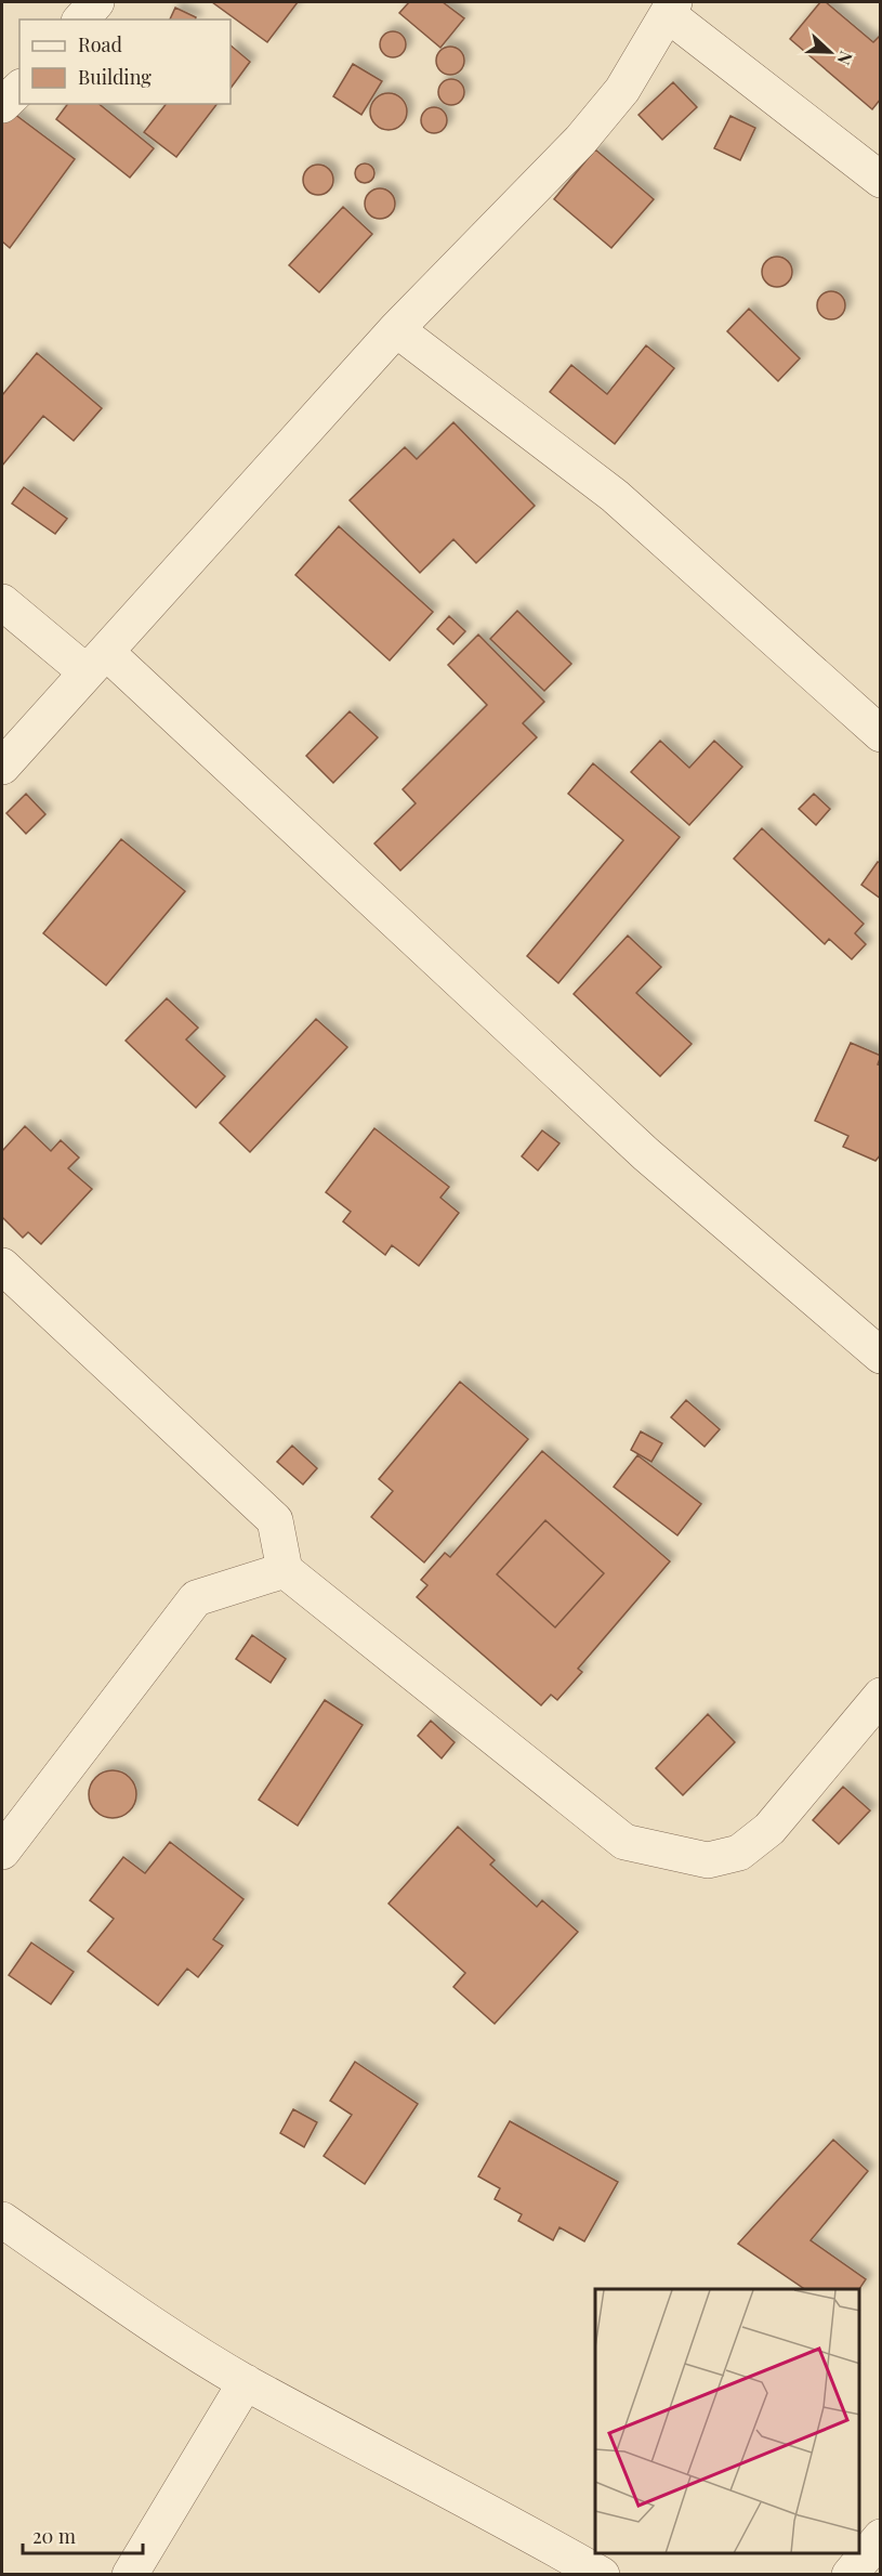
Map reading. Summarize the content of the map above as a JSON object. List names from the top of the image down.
{
  "legend": ["Road", "Building"],
  "scale_bar": "20 m",
  "north": "right"
}
